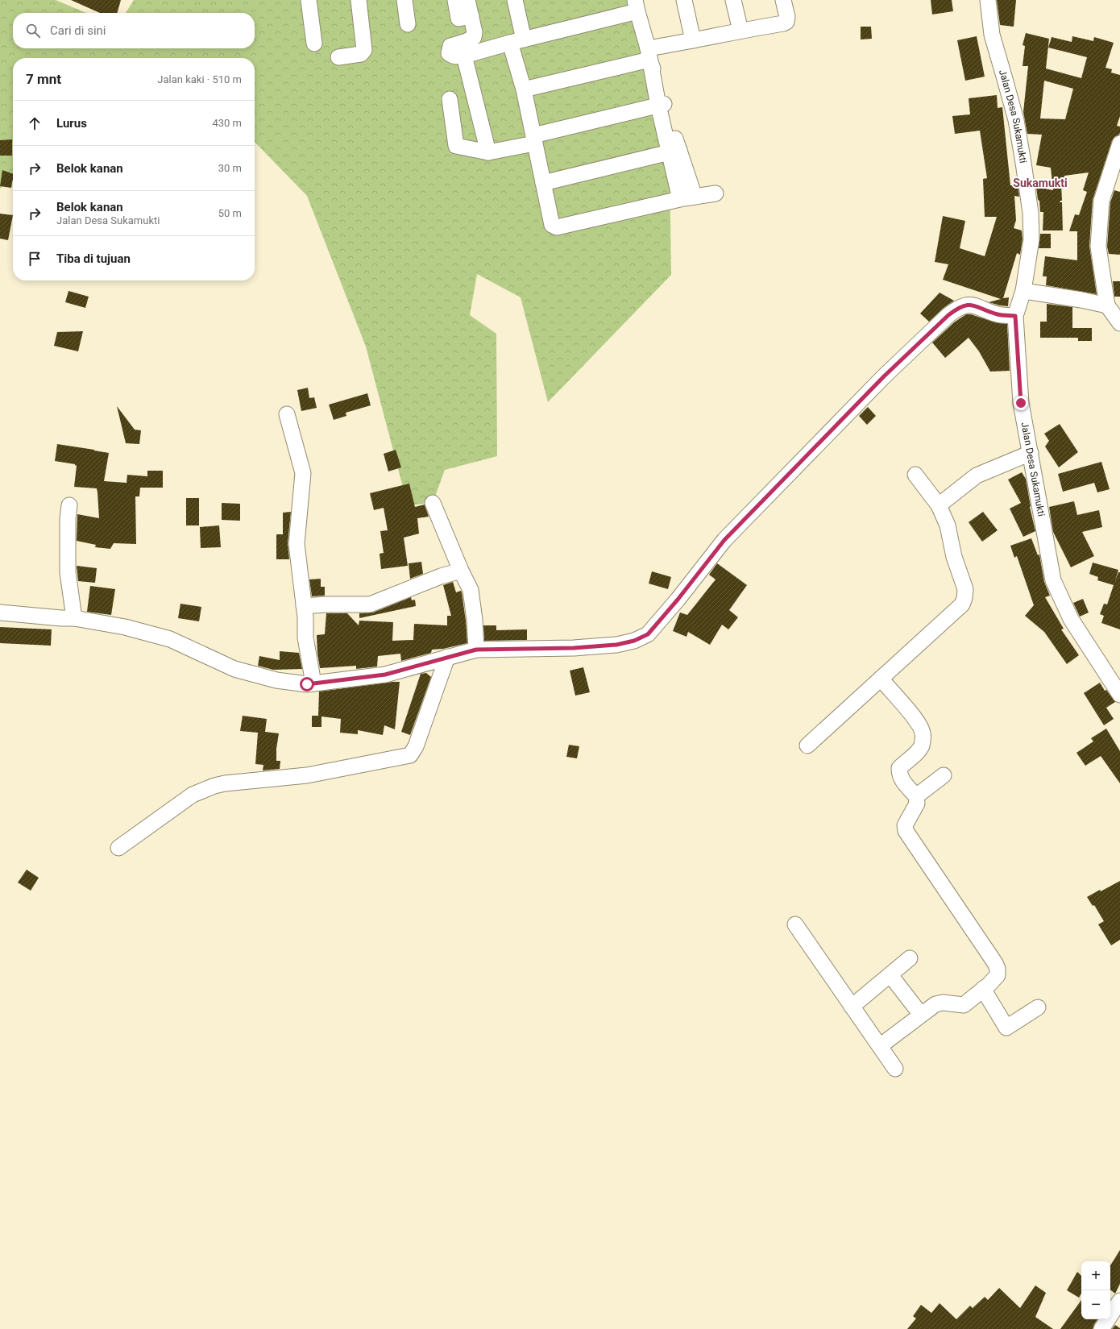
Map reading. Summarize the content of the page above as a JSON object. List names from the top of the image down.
{
  "streets": {
    "street": ["Jalan Desa Sukamukti"]
  },
  "districts": ["Sukamukti"],
  "page": {
    "search": "Cari di sini",
    "heading": ["7 mnt", "Jalan kaki · 510 m"],
    "list": [
      ["Lurus", "430 m"],
      ["Belok kanan", "30 m"],
      ["Belok kanan", "Jalan Desa Sukamukti", "50 m"],
      "Tiba di tujuan"
    ],
    "map_buttons": ["+", "−"]
  }
}
